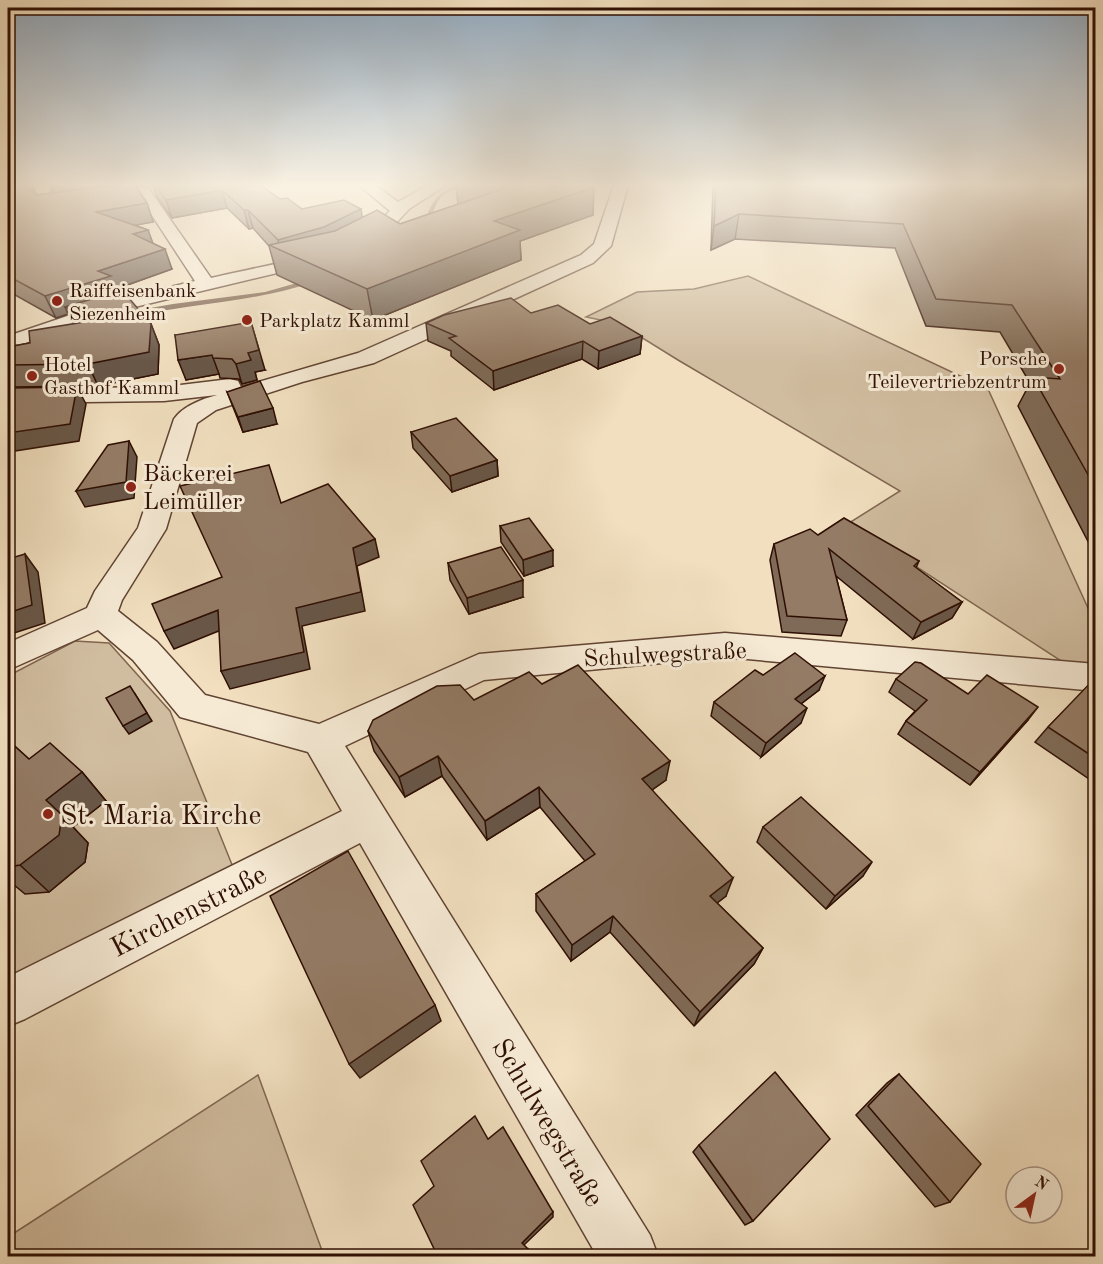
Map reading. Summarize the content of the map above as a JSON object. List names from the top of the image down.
{
  "streets": {
    "street": ["Schulwegstraße", "Kirchenstraße"]
  },
  "crossings": [
    ["Schulwegstraße", "Kirchenstraße"]
  ],
  "places": [
    "Raiffeisenbank Siezenheim",
    "Parkplatz Kamml",
    "Porsche Teilevertriebzentrum",
    "Hotel Gasthof Kamml",
    "Bäckerei Leimüller",
    "St. Maria Kirche"
  ],
  "north": "top right"
}
